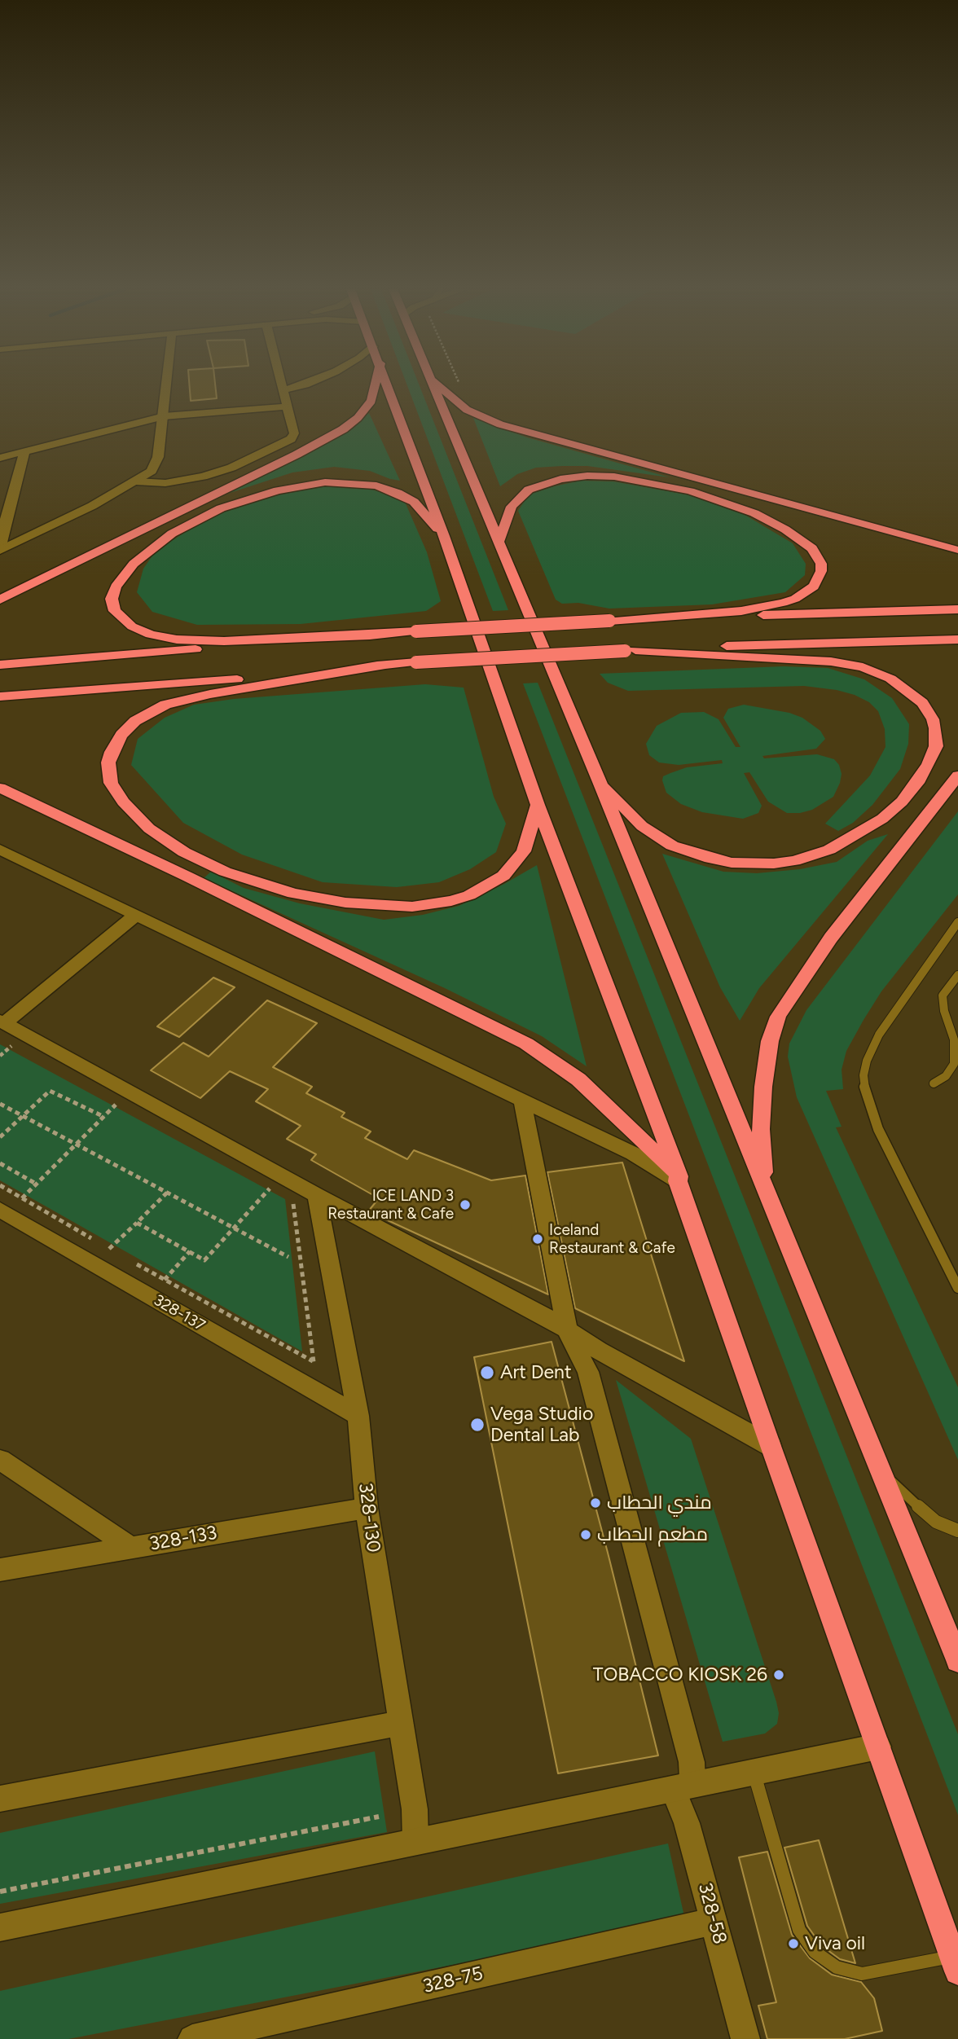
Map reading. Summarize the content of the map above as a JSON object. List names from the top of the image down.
{
  "streets": {
    "street": [
      "328-137",
      "328-130",
      "328-133",
      "328-58",
      "328-75"
    ]
  },
  "crossings": [
    ["328-137", "328-130"],
    ["328-130", "328-133"],
    ["328-58", "328-75"]
  ],
  "places": [
    "ICE LAND 3 Restaurant & Cafe",
    "Iceland Restaurant & Cafe",
    "Art Dent",
    "Vega Studio Dental Lab",
    "مندي الحطاب",
    "مطعم الحطاب",
    "TOBACCO KIOSK 26",
    "Viva oil"
  ]
}
